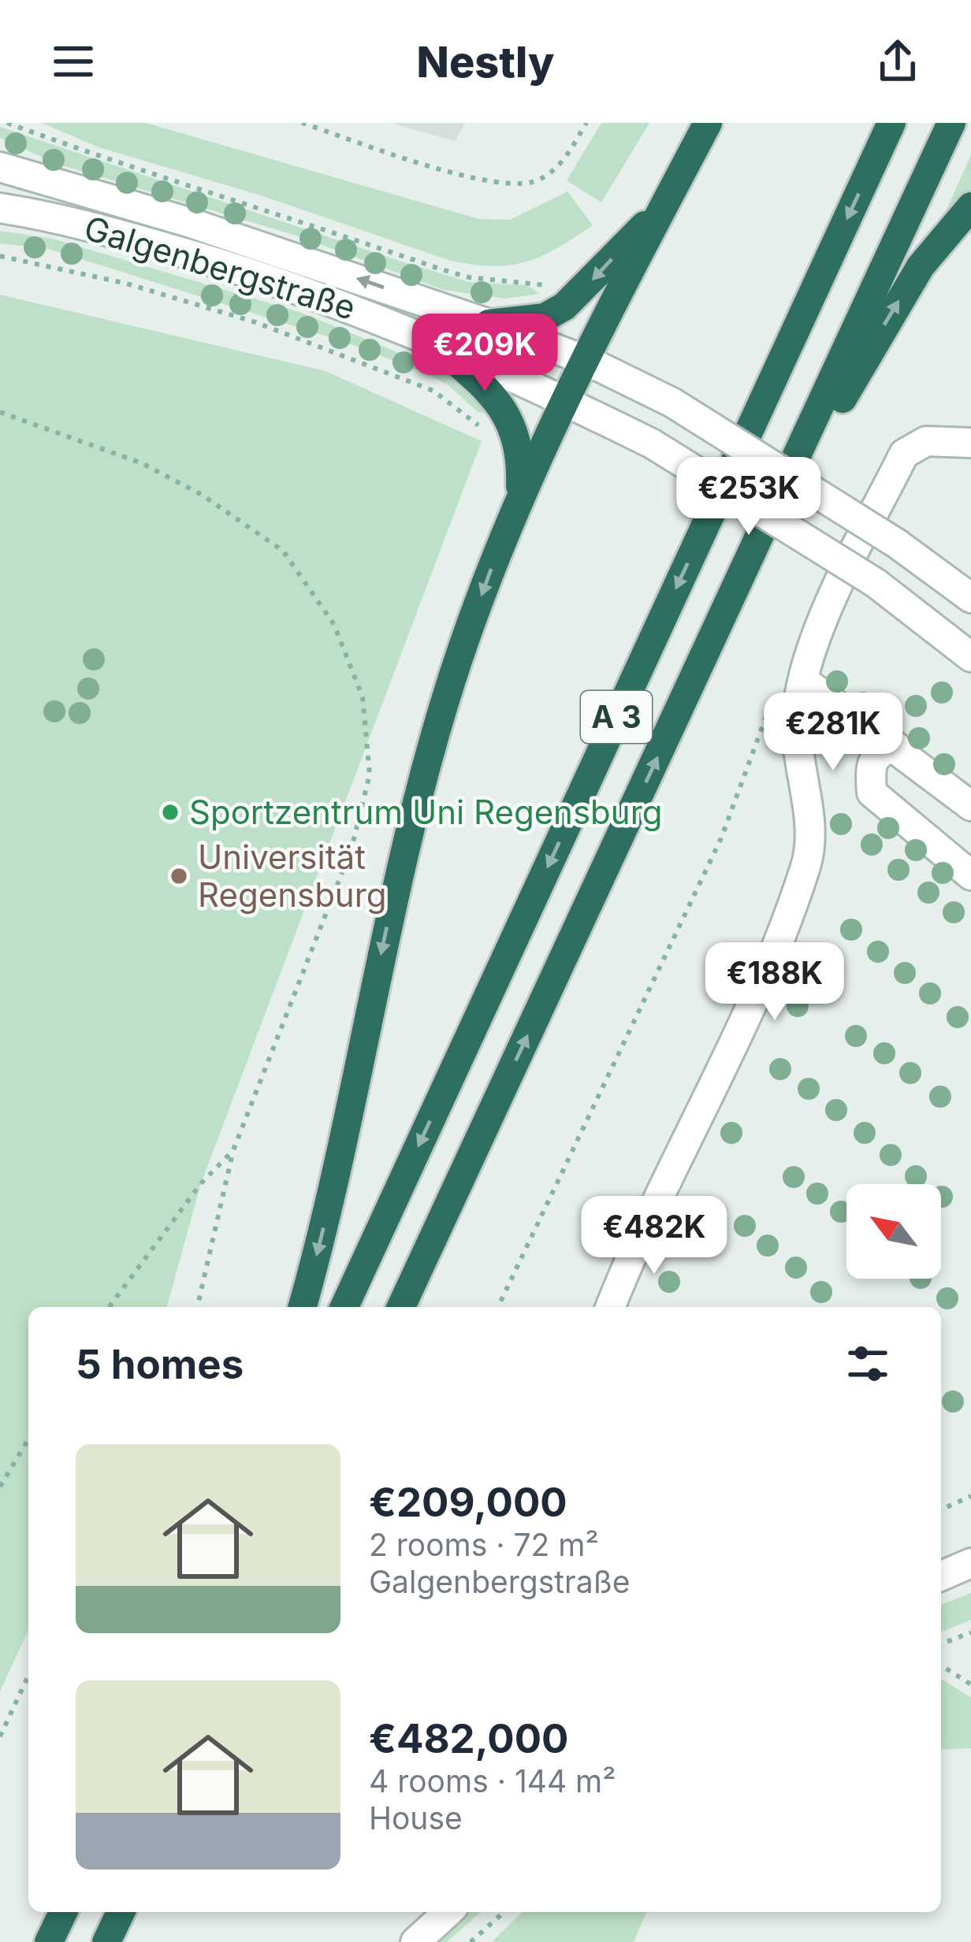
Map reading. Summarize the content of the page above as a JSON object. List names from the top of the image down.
{
  "streets": {
    "highway": ["A 3"],
    "street": ["Galgenbergstraße"]
  },
  "places": ["Sportzentrum Uni Regensburg", "Universität Regensburg"],
  "north": "top left",
  "page": {
    "header": "Nestly",
    "price": [
      "€209K",
      "€253K",
      "€281K",
      "€188K",
      "€482K"
    ],
    "heading": "5 homes",
    "list": [
      {
        "name": "€209,000",
        "note": "2 rooms · 72 m² · Galgenbergstraße"
      },
      {
        "name": "€482,000",
        "note": "4 rooms · 144 m² · House"
      }
    ]
  }
}
